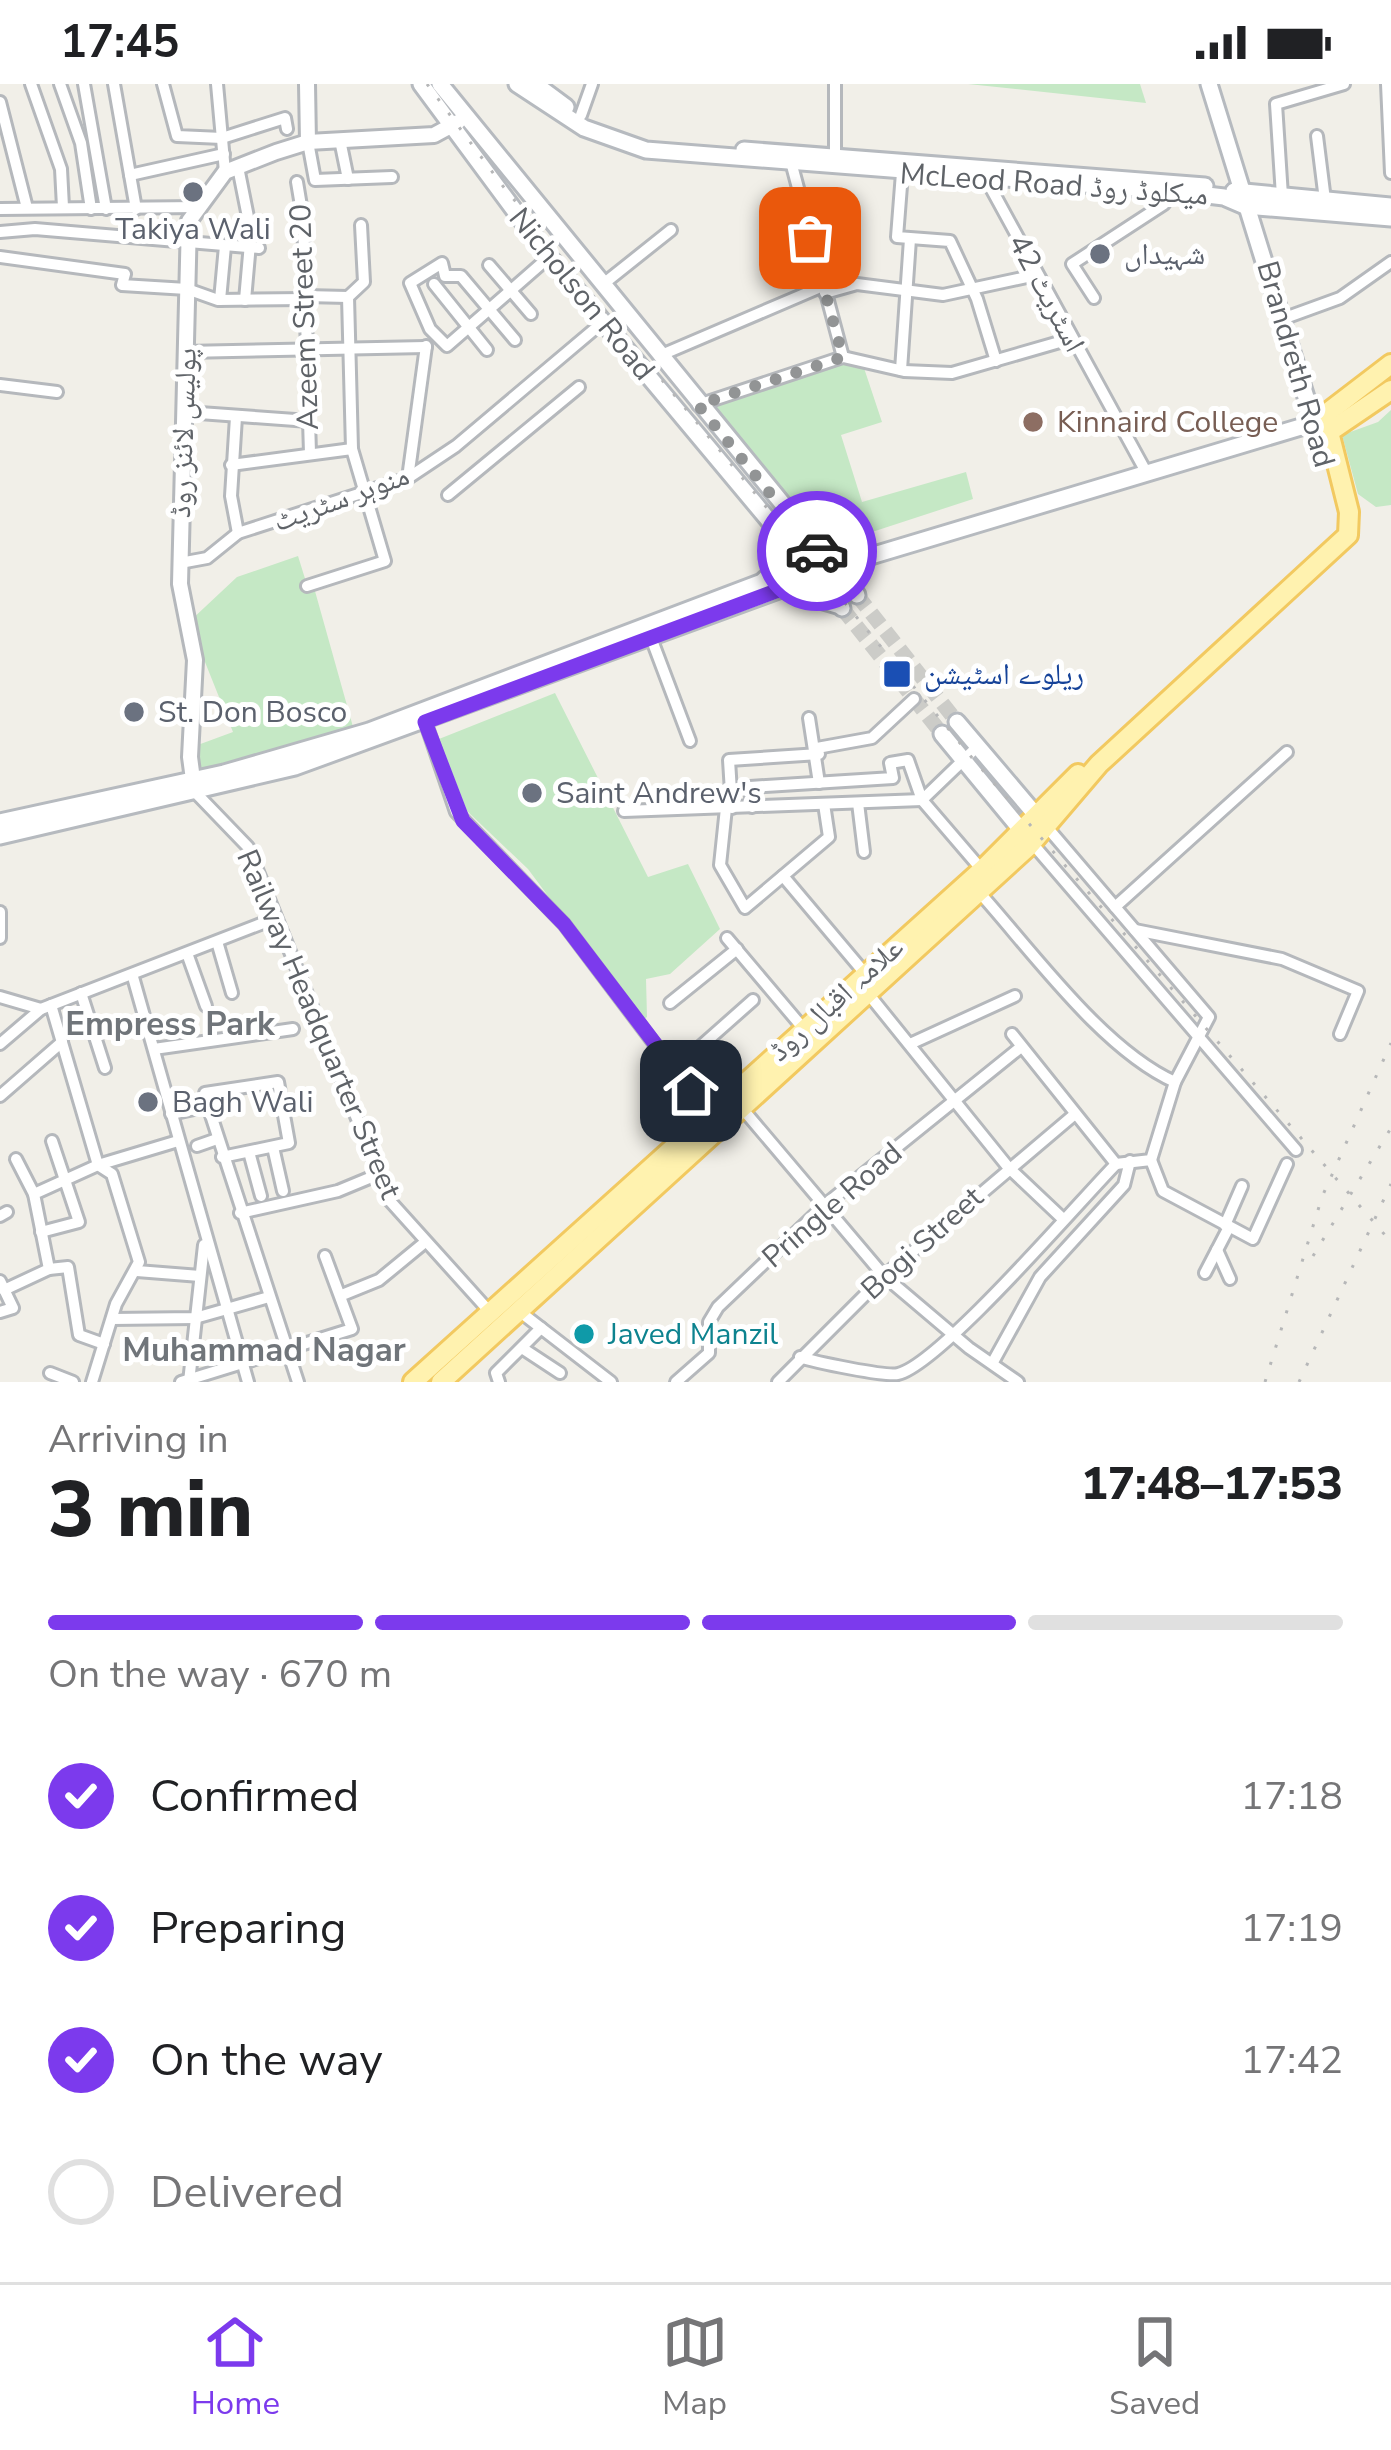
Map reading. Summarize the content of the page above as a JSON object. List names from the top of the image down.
{
  "streets": {
    "main road": [
      "McLeod Road میکلوڈ روڈ",
      "Nicholson Road",
      "Brandreth Road",
      "علامہ اقبال روڈ"
    ],
    "street": [
      "اسٹریٹ 42",
      "Azeem Street 20",
      "پولیس لائنز روڈ",
      "منوہر سٹریٹ",
      "Railway Headquarter Street",
      "Pringle Road",
      "Bogi Street"
    ]
  },
  "crossings": [
    ["McLeod Road میکلوڈ روڈ", "اسٹریٹ 42"],
    ["McLeod Road میکلوڈ روڈ", "Brandreth Road"],
    ["Nicholson Road", "منوہر سٹریٹ"],
    ["Brandreth Road", "علامہ اقبال روڈ"],
    ["پولیس لائنز روڈ", "منوہر سٹریٹ"],
    ["پولیس لائنز روڈ", "Railway Headquarter Street"],
    ["علامہ اقبال روڈ", "Railway Headquarter Street"]
  ],
  "districts": ["Empress Park", "Muhammad Nagar"],
  "places": {
    "other": [
      "Takiya Wali",
      "شہیداں",
      "Kinnaird College",
      "St. Don Bosco",
      "Saint Andrew's",
      "Bagh Wali",
      "Javed Manzil"
    ],
    "transit": ["ریلوے اسٹیشن"]
  },
  "page": {
    "status": "17:45",
    "heading": ["3 min", "Arriving in", "17:48–17:53"],
    "bar": "On the way · 670 m",
    "list": [
      ["Confirmed", "17:18"],
      ["Preparing", "17:19"],
      ["On the way", "17:42"],
      "Delivered"
    ],
    "tabs": ["Home", "Map", "Saved"]
  }
}
